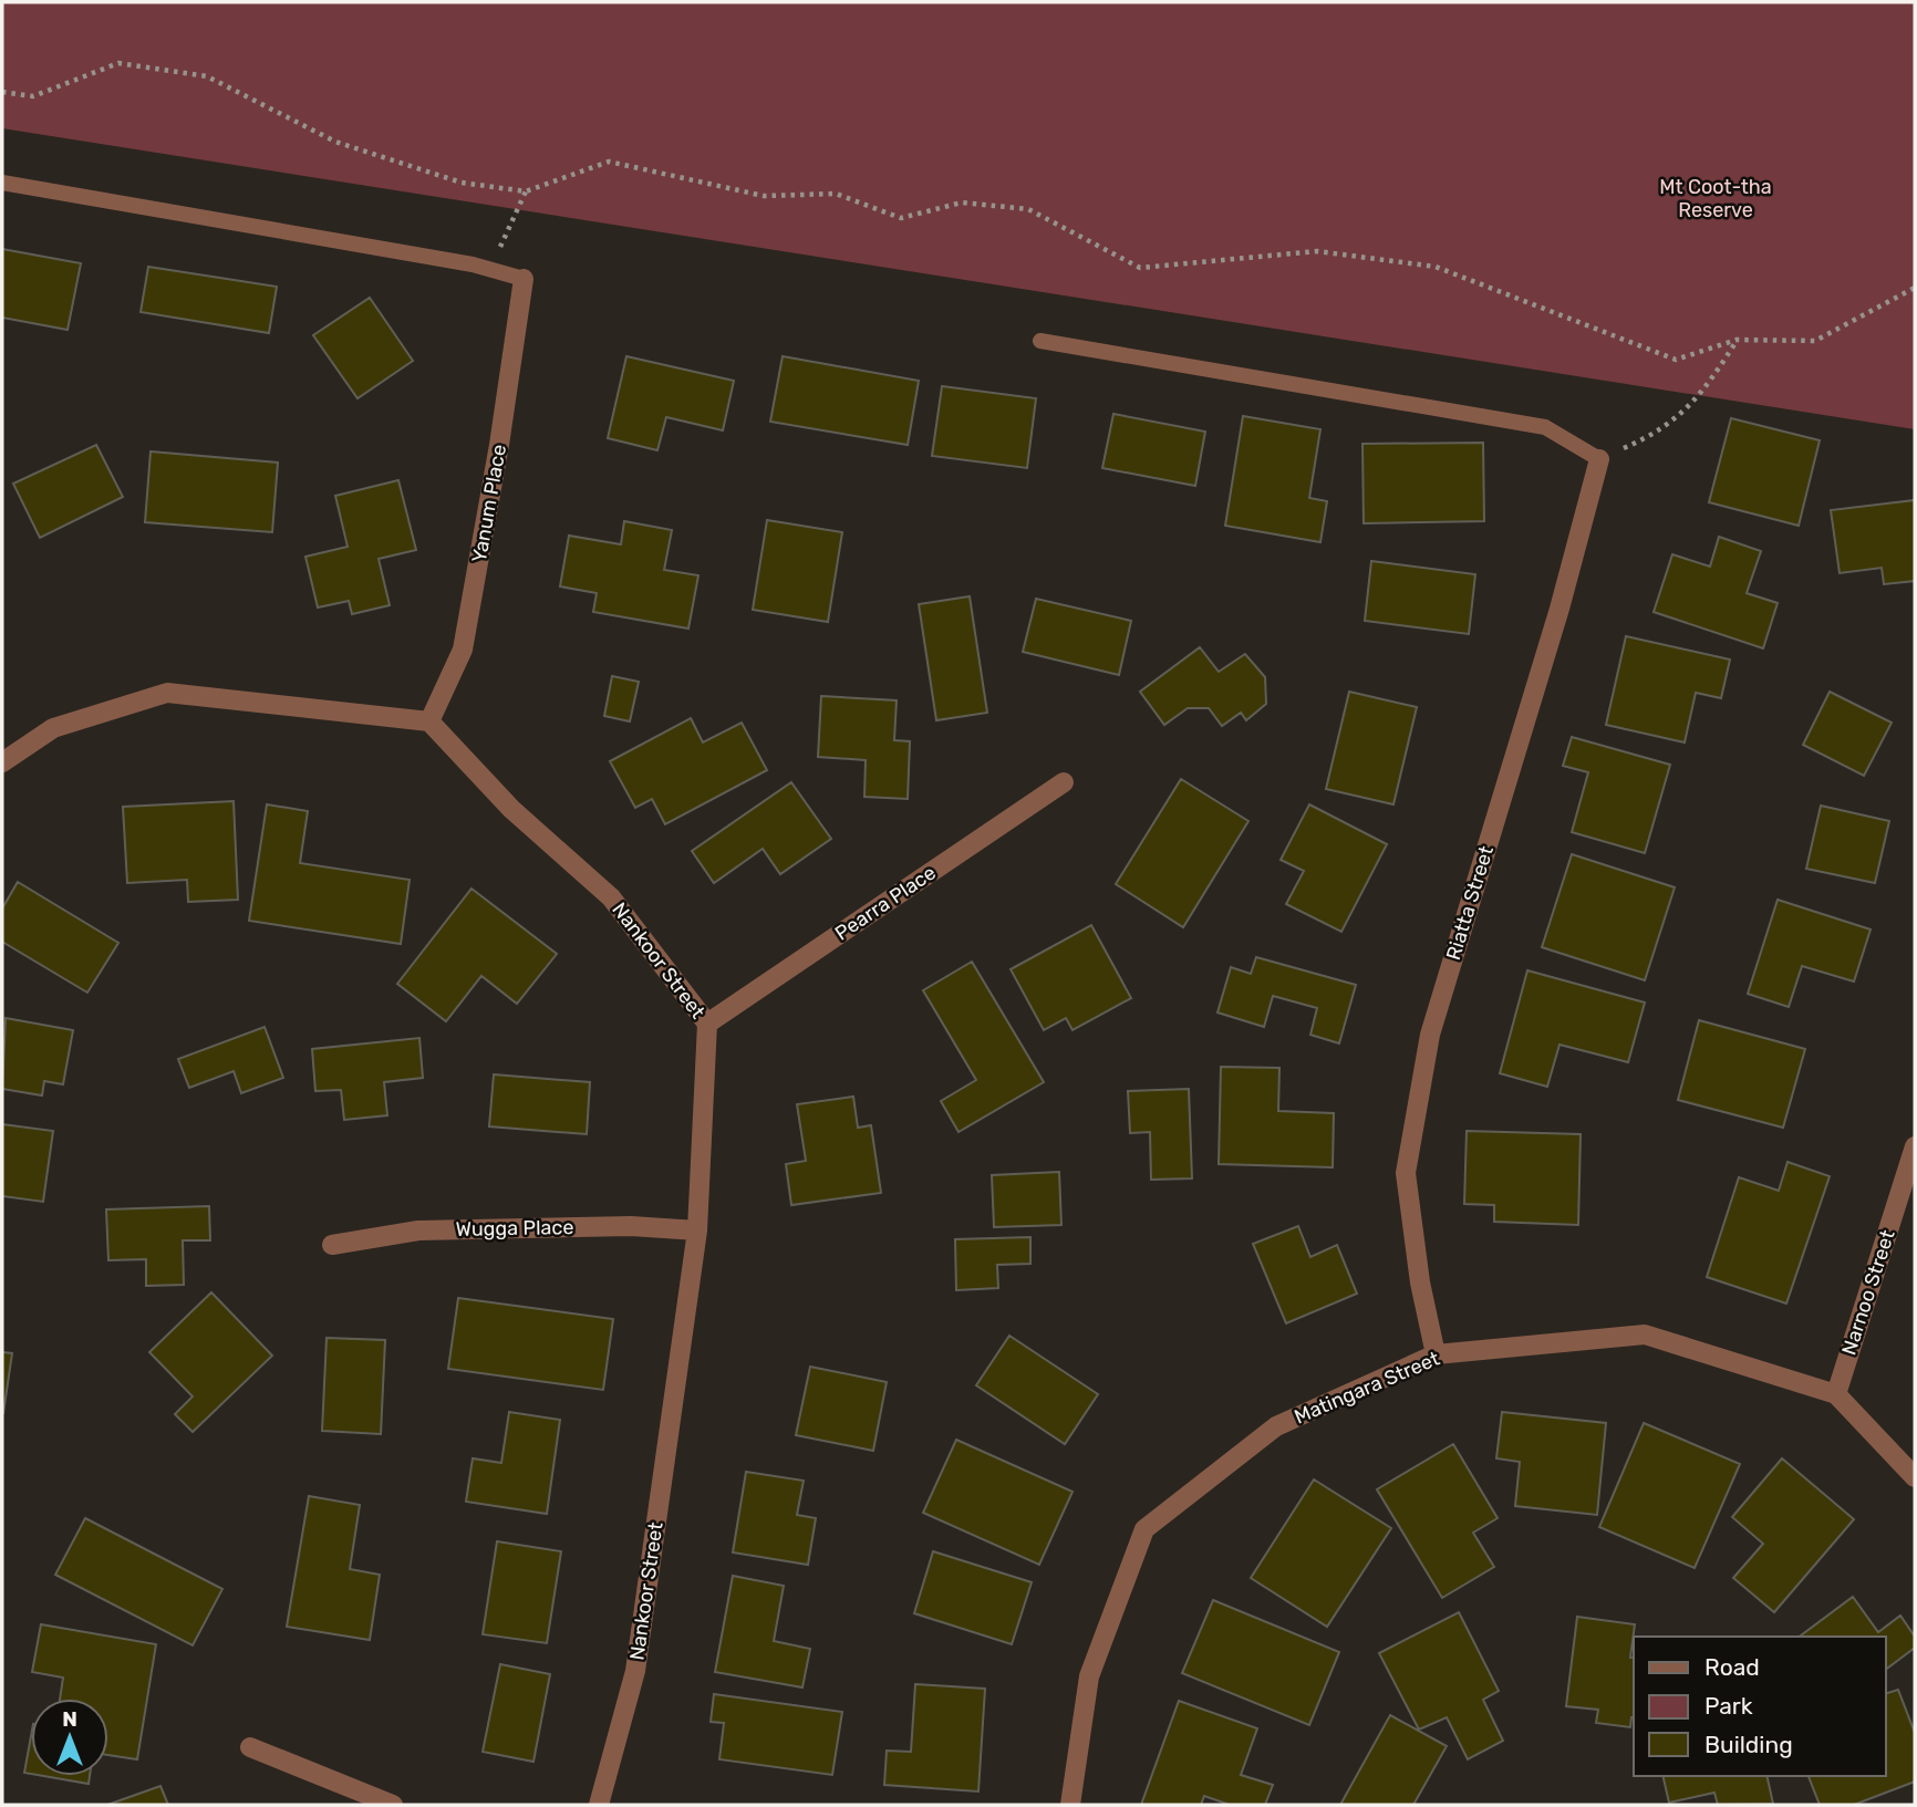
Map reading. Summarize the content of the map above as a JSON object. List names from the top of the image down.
{
  "streets": {
    "street": [
      "Yanum Place",
      "Pearra Place",
      "Riatta Street",
      "Nankoor Street",
      "Wugga Place",
      "Narnoo Street",
      "Matingara Street"
    ]
  },
  "crossings": [
    ["Yanum Place", "Nankoor Street"],
    ["Pearra Place", "Nankoor Street"],
    ["Riatta Street", "Matingara Street"],
    ["Nankoor Street", "Wugga Place"],
    ["Narnoo Street", "Matingara Street"]
  ],
  "parks": ["Mt Coot-tha Reserve"],
  "legend": ["Road", "Park", "Building"],
  "north": "top"
}
